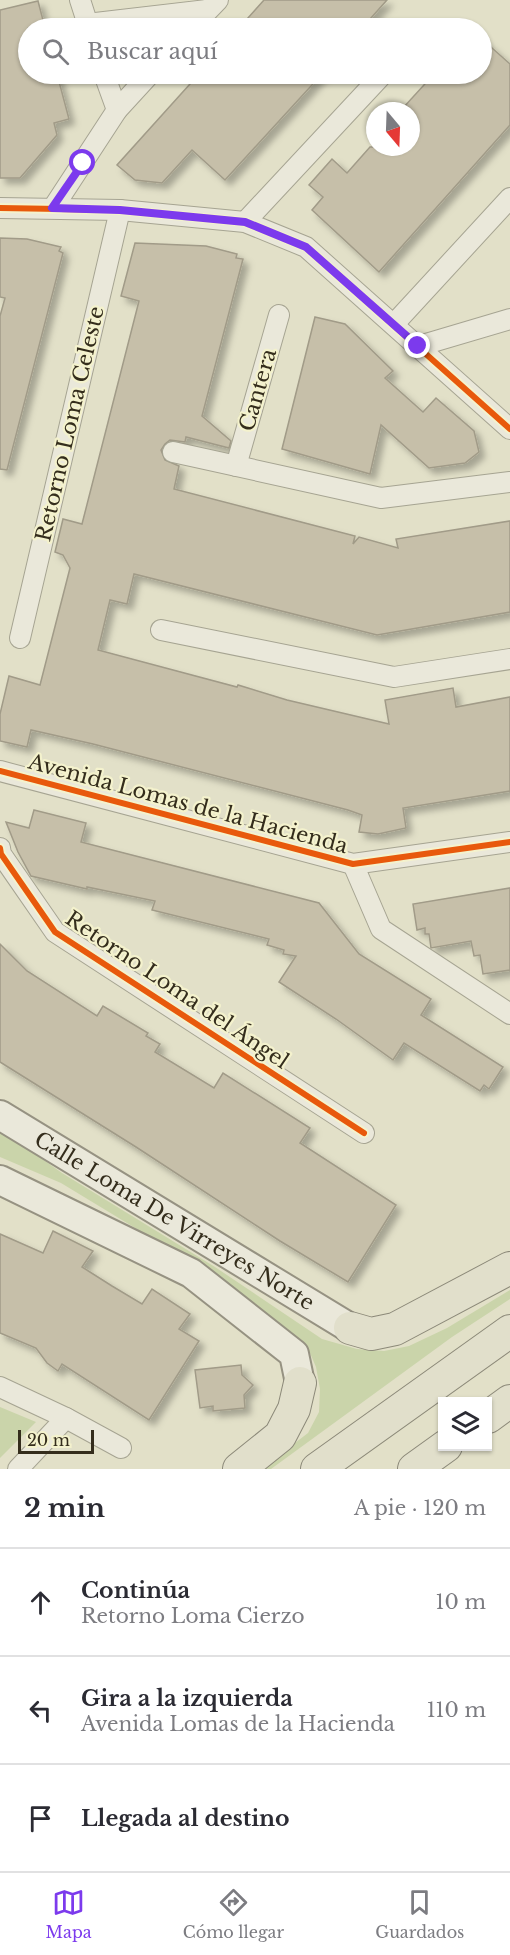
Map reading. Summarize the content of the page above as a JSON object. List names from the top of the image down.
{
  "streets": {
    "street": [
      "Cantera",
      "Retorno Loma Celeste",
      "Avenida Lomas de la Hacienda",
      "Retorno Loma del Ángel",
      "Calle Loma De Virreyes Norte"
    ]
  },
  "scale_bar": "20 m",
  "north": "bottom",
  "page": {
    "search": "Buscar aquí",
    "scale": "20 m",
    "heading": ["2 min", "A pie · 120 m"],
    "list": [
      ["Continúa", "Retorno Loma Cierzo", "10 m"],
      ["Gira a la izquierda", "Avenida Lomas de la Hacienda", "110 m"],
      "Llegada al destino"
    ],
    "nav": ["Mapa", "Cómo llegar", "Guardados"]
  }
}
